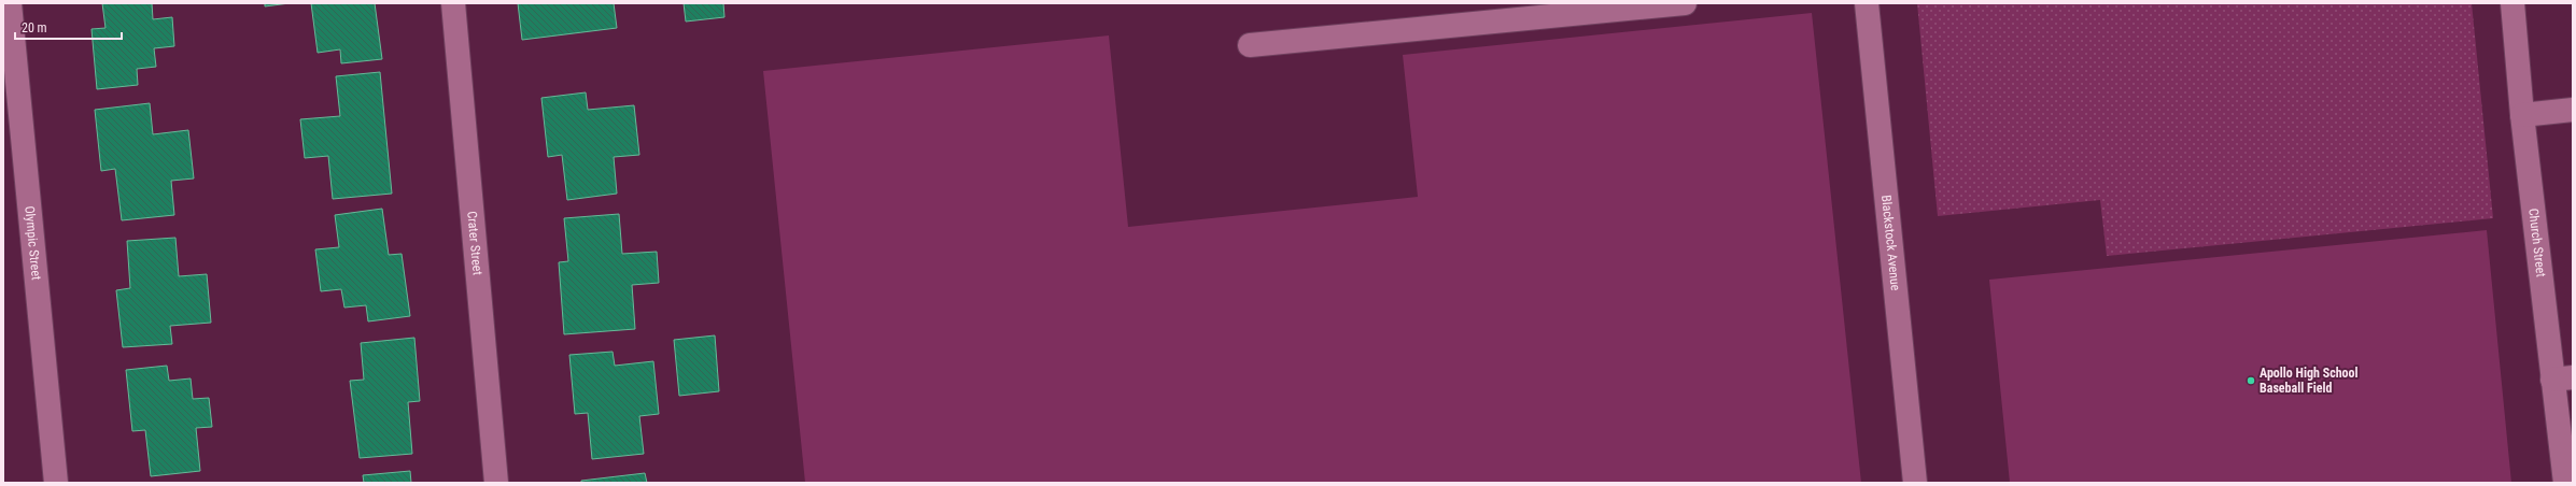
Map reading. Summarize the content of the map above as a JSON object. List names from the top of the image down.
{
  "streets": {
    "street": [
      "Olympic Street",
      "Crater Street",
      "Blackstock Avenue",
      "Church Street"
    ]
  },
  "places": ["Apollo High School Baseball Field"],
  "scale_bar": "20 m"
}
